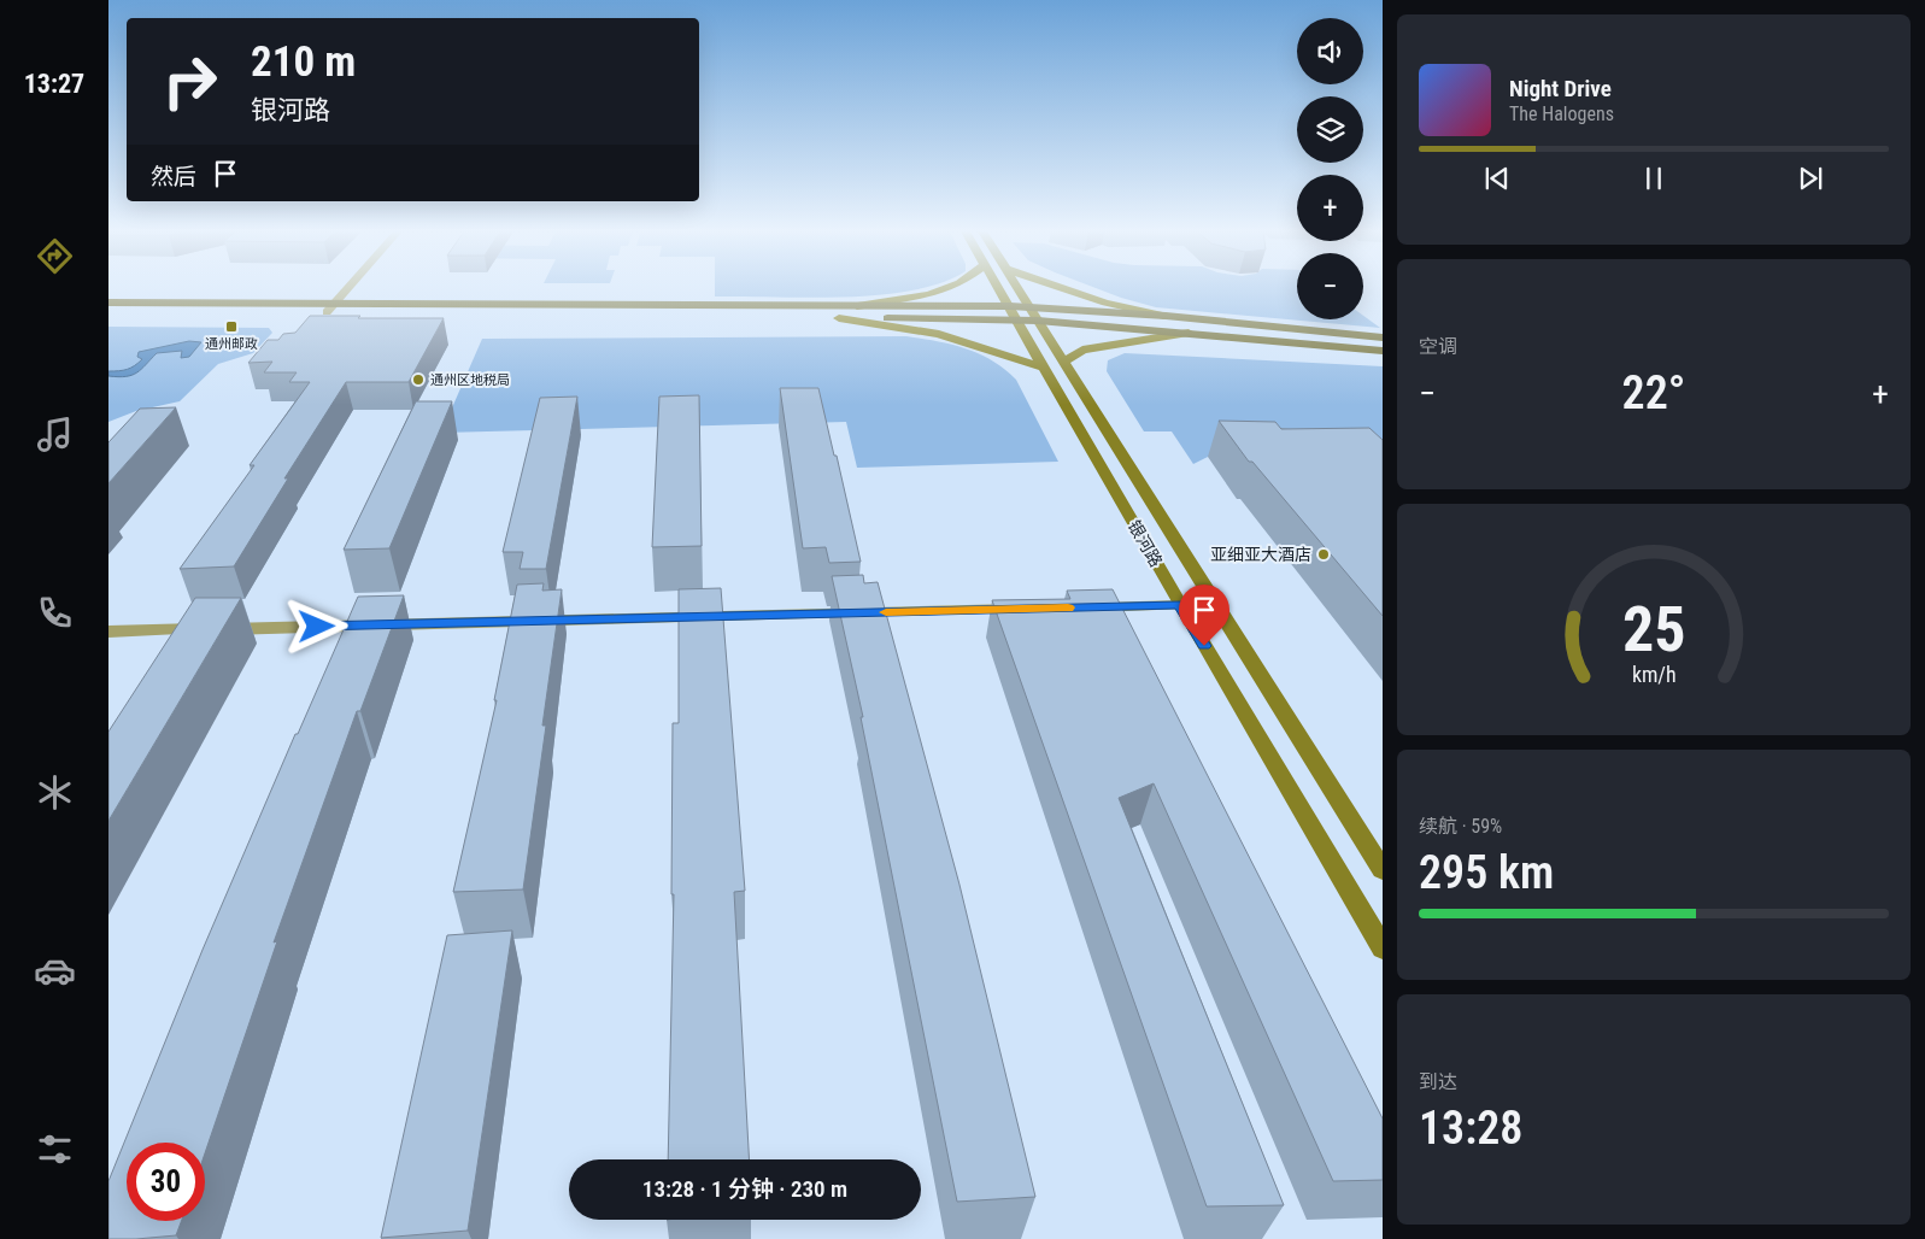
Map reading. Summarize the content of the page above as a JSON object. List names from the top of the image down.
{
  "streets": {
    "main road": ["银河路"]
  },
  "places": {
    "transit": ["通州邮政"],
    "other": ["通州区地税局", "亚细亚大酒店"]
  },
  "page": {
    "tabs": "13:27",
    "map_buttons": ["+", "−"],
    "turn": ["210 m", "银河路"],
    "song": ["Night Drive", "The Halogens"],
    "then": "然后",
    "tile": [
      "空调",
      ["续航 · 59%", "295 km"],
      ["到达", "13:28"]
    ],
    "heat": ["−", "22°", "+"],
    "limit": "30",
    "trip": "13:28 · 1 分钟 · 230 m",
    "gauge": ["25", "km/h"]
  }
}
